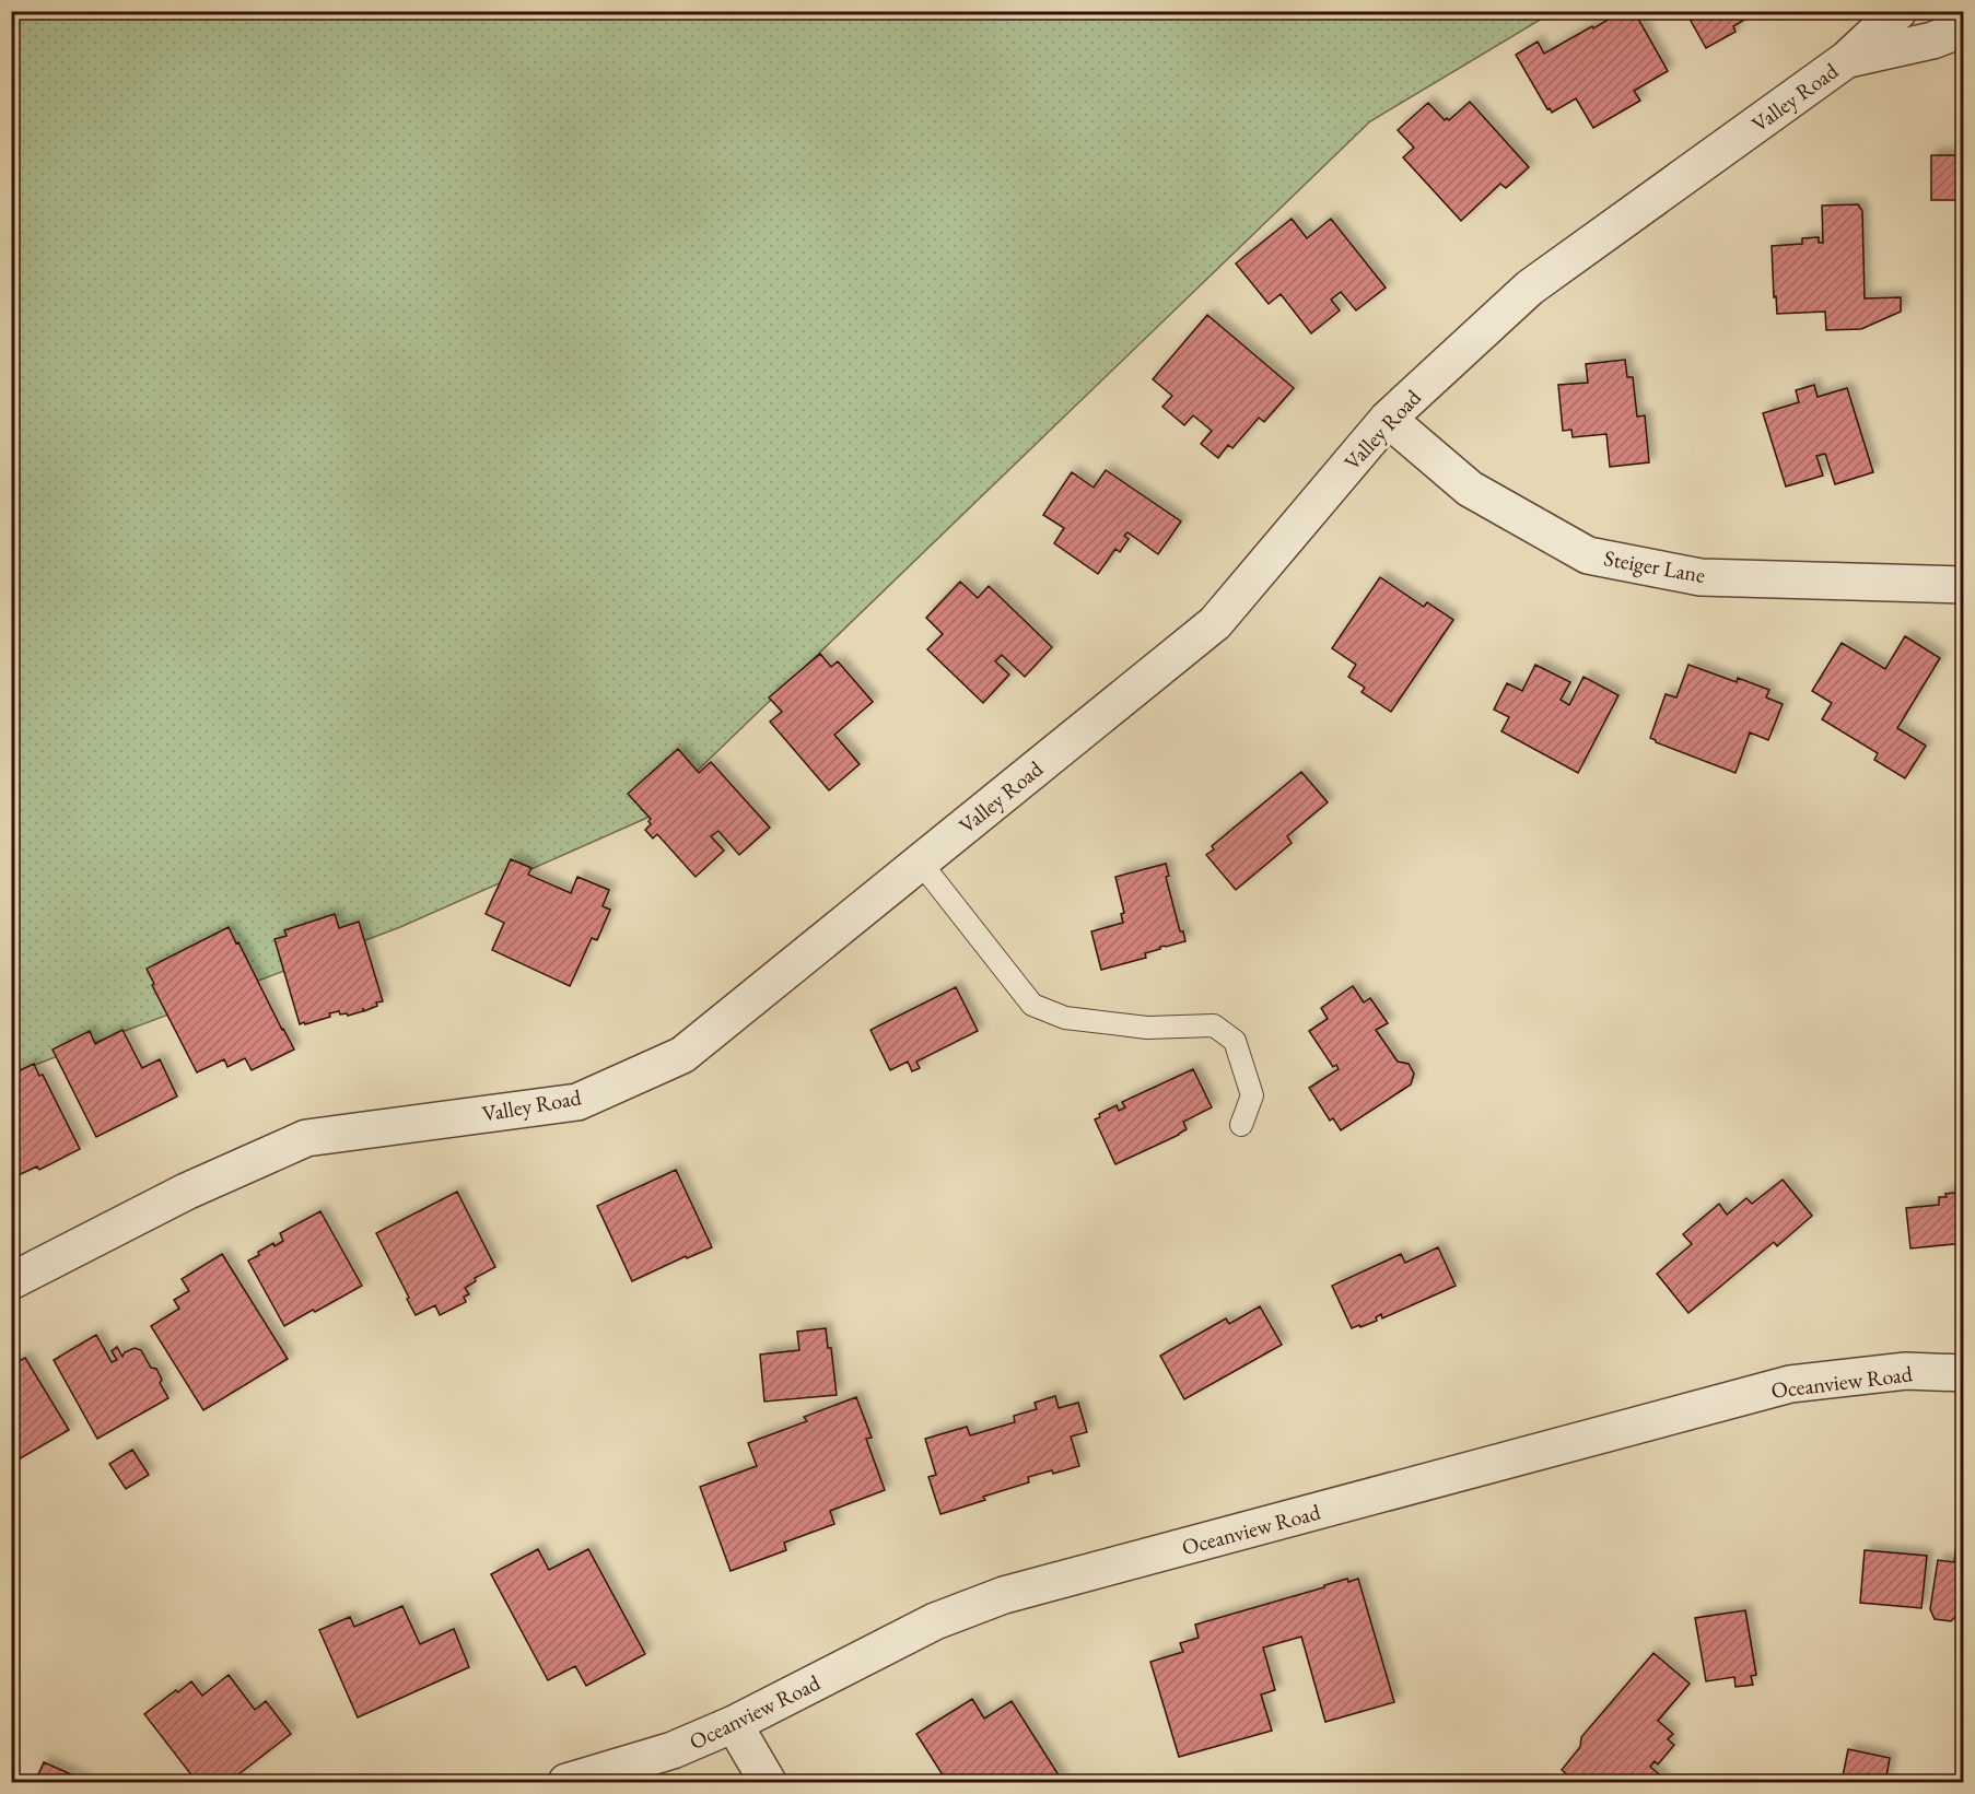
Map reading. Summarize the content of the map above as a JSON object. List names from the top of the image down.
{
  "streets": {
    "street": ["Valley Road", "Steiger Lane", "Oceanview Road"]
  },
  "crossings": [
    ["Valley Road", "Steiger Lane"]
  ]
}
